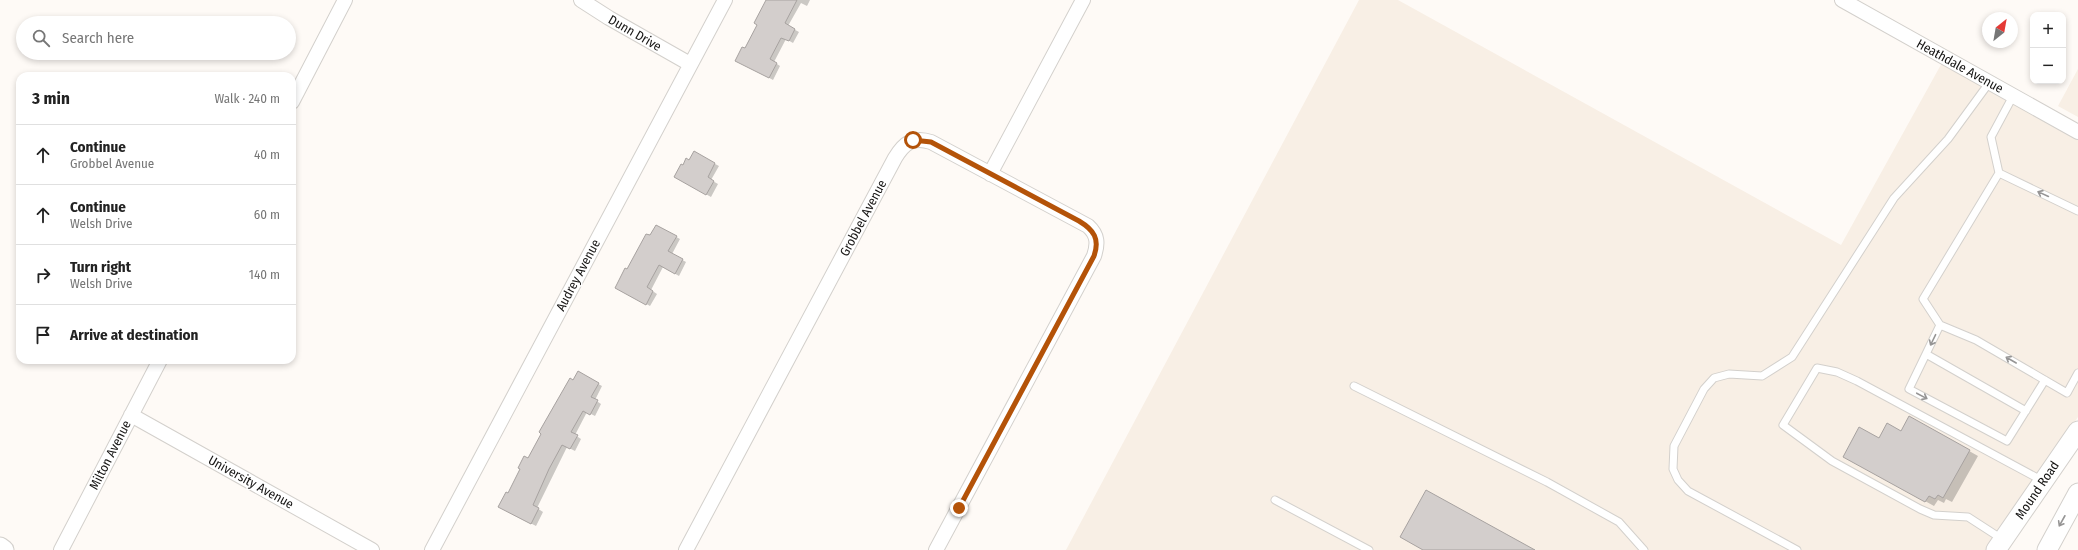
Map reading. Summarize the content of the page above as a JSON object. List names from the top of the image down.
{
  "streets": {
    "main road": ["Mound Road"],
    "street": [
      "Dunn Drive",
      "Heathdale Avenue",
      "Grobbel Avenue",
      "Audrey Avenue",
      "Milton Avenue",
      "University Avenue"
    ]
  },
  "crossings": [
    ["Dunn Drive", "Audrey Avenue"],
    ["Milton Avenue", "University Avenue"]
  ],
  "north": "top right",
  "page": {
    "map_buttons": ["+", "−"],
    "search": "Search here",
    "heading": ["3 min", "Walk · 240 m"],
    "list": [
      ["Continue", "Grobbel Avenue", "40 m"],
      ["Continue", "Welsh Drive", "60 m"],
      ["Turn right", "Welsh Drive", "140 m"],
      "Arrive at destination"
    ]
  }
}
